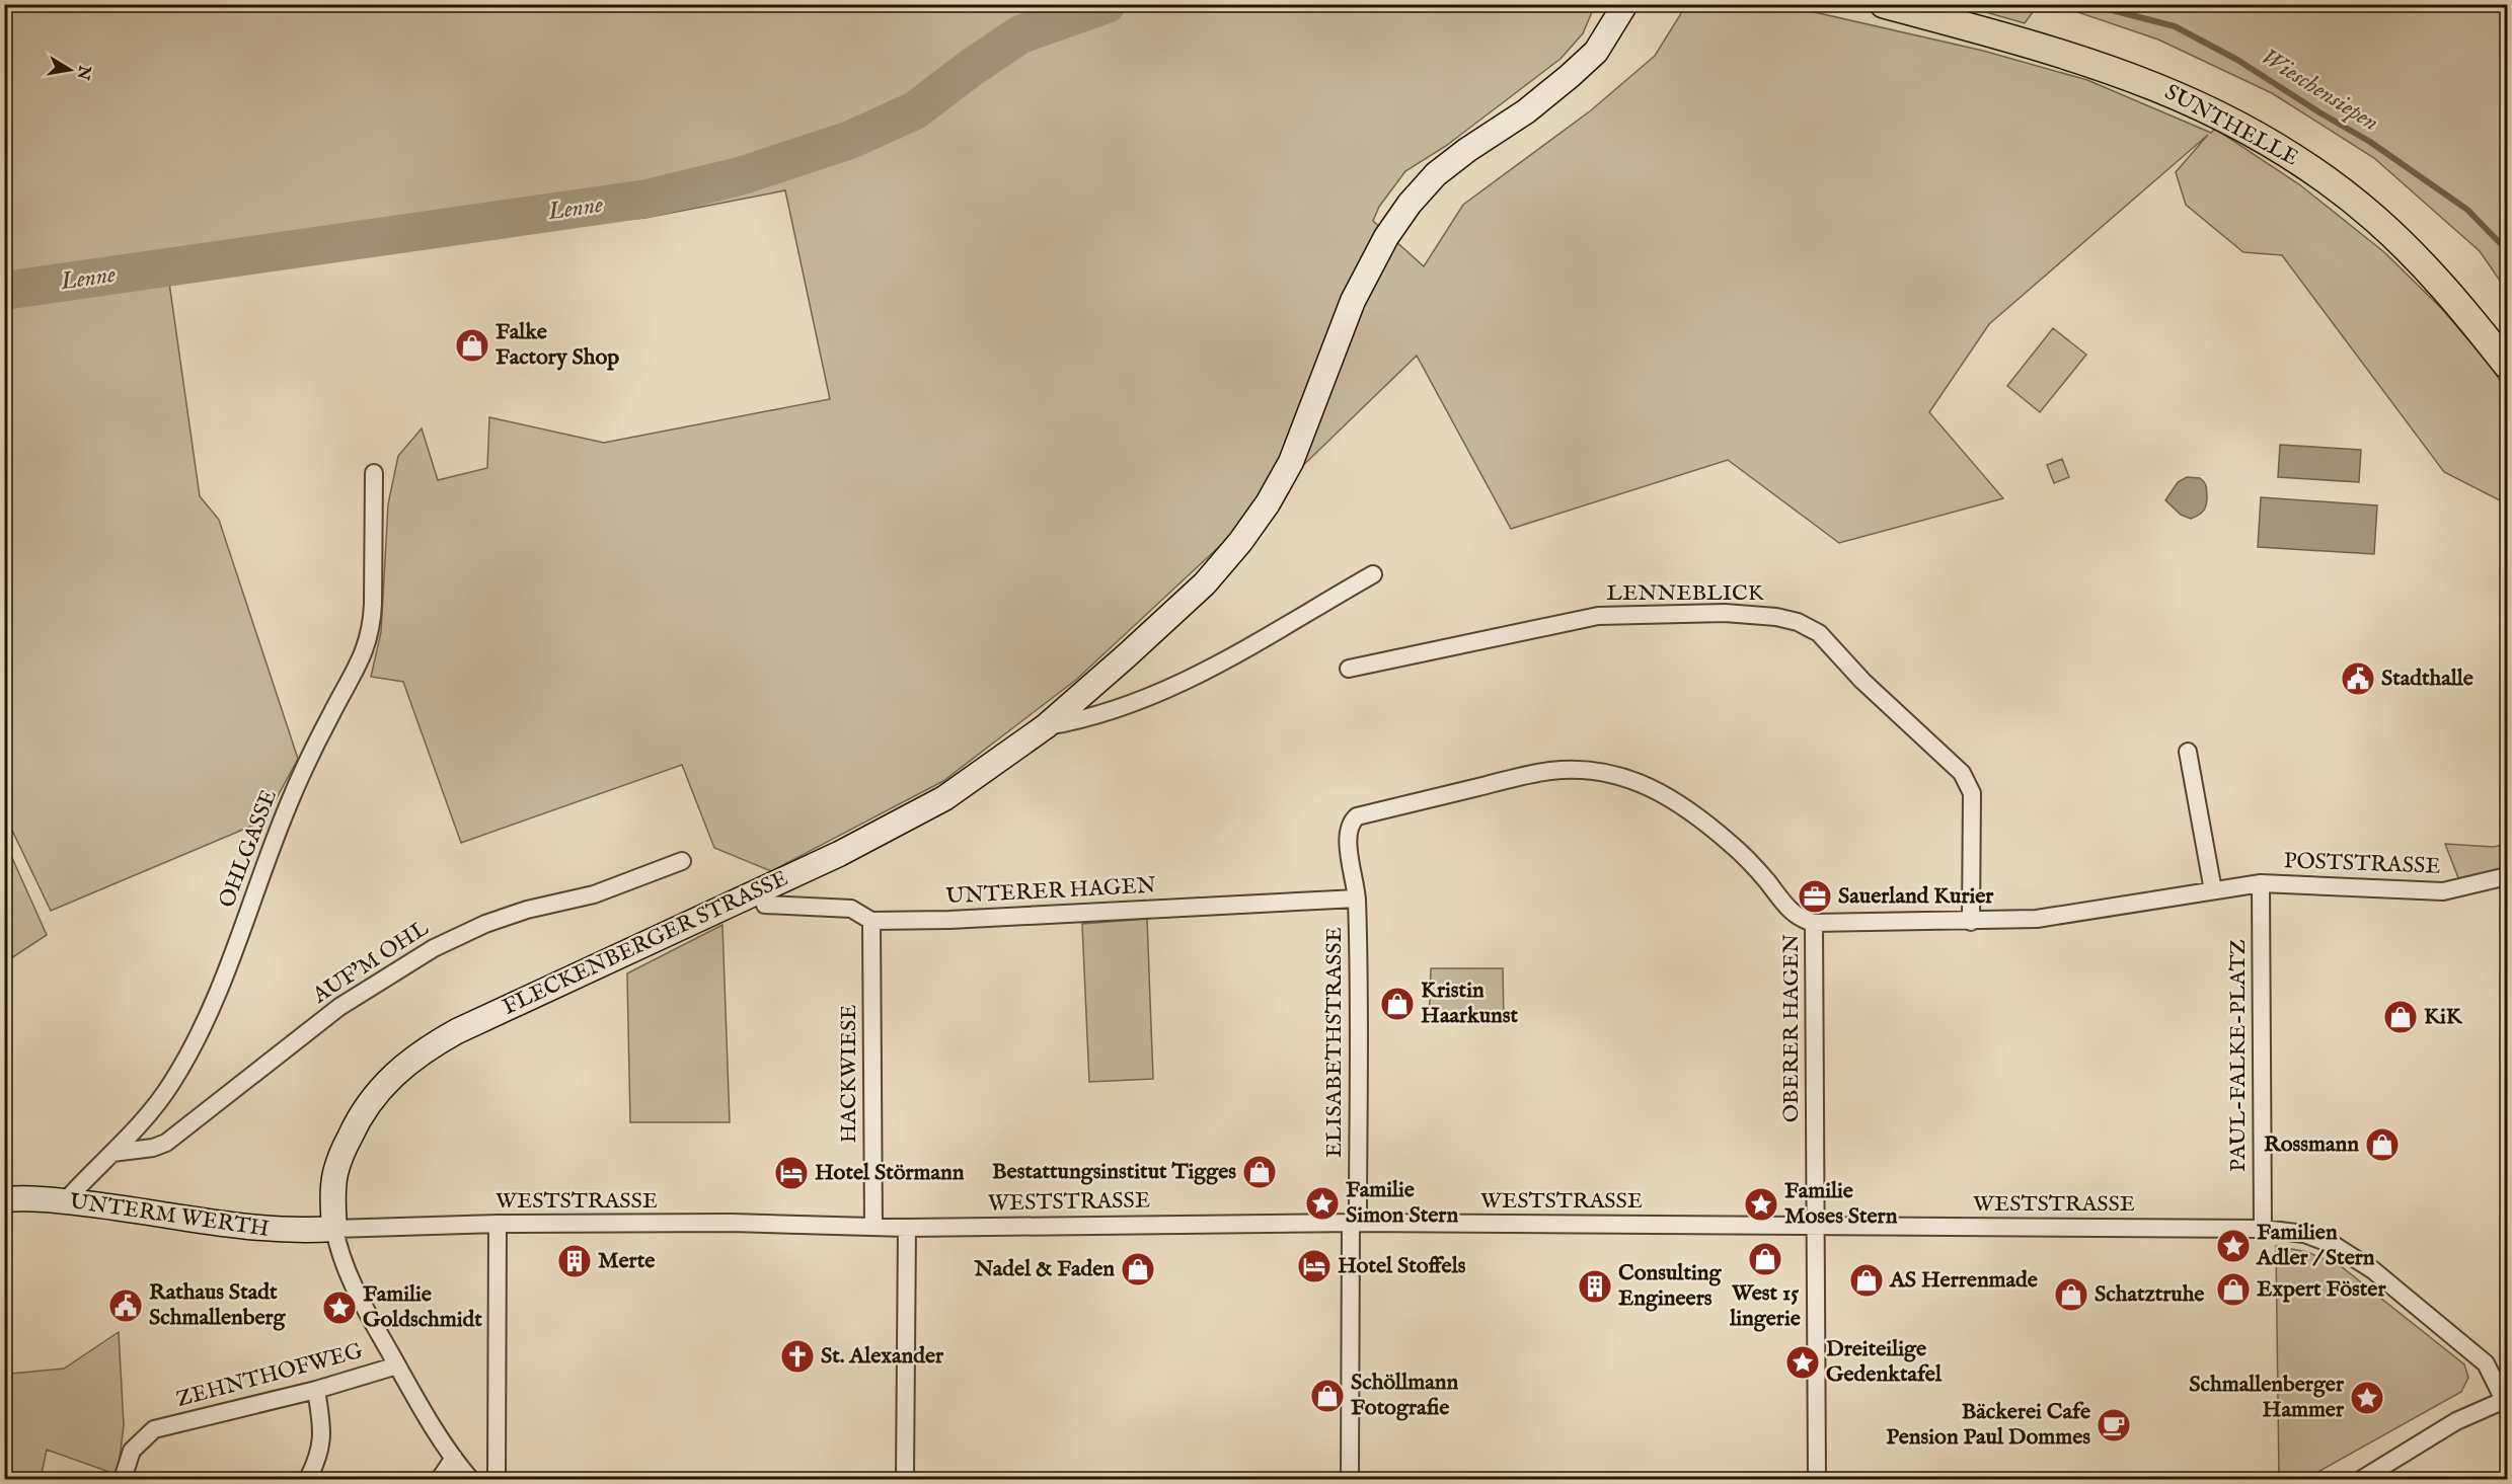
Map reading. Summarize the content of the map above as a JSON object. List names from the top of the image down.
{
  "streets": {
    "main road": ["SUNTHELLE"],
    "street": [
      "LENNEBLICK",
      "OHLGASSE",
      "POSTSTRASSE",
      "UNTERER HAGEN",
      "FLECKENBERGER STRASSE",
      "AUF'M OHL",
      "OBERER HAGEN",
      "ELISABETHSTRASSE",
      "PAUL-FALKE-PLATZ",
      "HACKWIESE",
      "WESTSTRASSE",
      "UNTERM WERTH",
      "ZEHNTHOFWEG"
    ]
  },
  "crossings": [
    ["LENNEBLICK", "POSTSTRASSE"],
    ["OHLGASSE", "AUF'M OHL"],
    ["OHLGASSE", "UNTERM WERTH"],
    ["POSTSTRASSE", "OBERER HAGEN"],
    ["POSTSTRASSE", "PAUL-FALKE-PLATZ"],
    ["UNTERER HAGEN", "FLECKENBERGER STRASSE"],
    ["UNTERER HAGEN", "OBERER HAGEN"],
    ["UNTERER HAGEN", "ELISABETHSTRASSE"],
    ["UNTERER HAGEN", "HACKWIESE"],
    ["FLECKENBERGER STRASSE", "WESTSTRASSE"],
    ["FLECKENBERGER STRASSE", "UNTERM WERTH"],
    ["OBERER HAGEN", "ELISABETHSTRASSE"],
    ["OBERER HAGEN", "WESTSTRASSE"],
    ["ELISABETHSTRASSE", "WESTSTRASSE"],
    ["PAUL-FALKE-PLATZ", "WESTSTRASSE"],
    ["HACKWIESE", "WESTSTRASSE"],
    ["WESTSTRASSE", "UNTERM WERTH"]
  ],
  "water": ["Wieschensiepen", "Lenne"],
  "places": {
    "shop": [
      "Falke Factory Shop",
      "Kristin Haarkunst",
      "KiK",
      "Rossmann",
      "Bestattungsinstitut Tigges",
      "West 15 lingerie",
      "Nadel & Faden",
      "AS Herrenmade",
      "Expert Föster",
      "Schatztruhe",
      "Schöllmann Fotografie"
    ],
    "public building": ["Stadthalle", "Rathaus Stadt Schmallenberg"],
    "office": ["Sauerland Kurier"],
    "hotel": ["Hotel Störmann", "Hotel Stoffels"],
    "place": [
      "Familie Simon Stern",
      "Familie Moses Stern",
      "Familien Adler / Stern",
      "Familie Goldschmidt",
      "Dreiteilige Gedenktafel",
      "Schmallenberger Hammer"
    ],
    "building": ["Merte", "Consulting Engineers"],
    "church": ["St. Alexander"],
    "cafe": ["Bäckerei Cafe Pension Paul Dommes"]
  },
  "north": "right"
}
